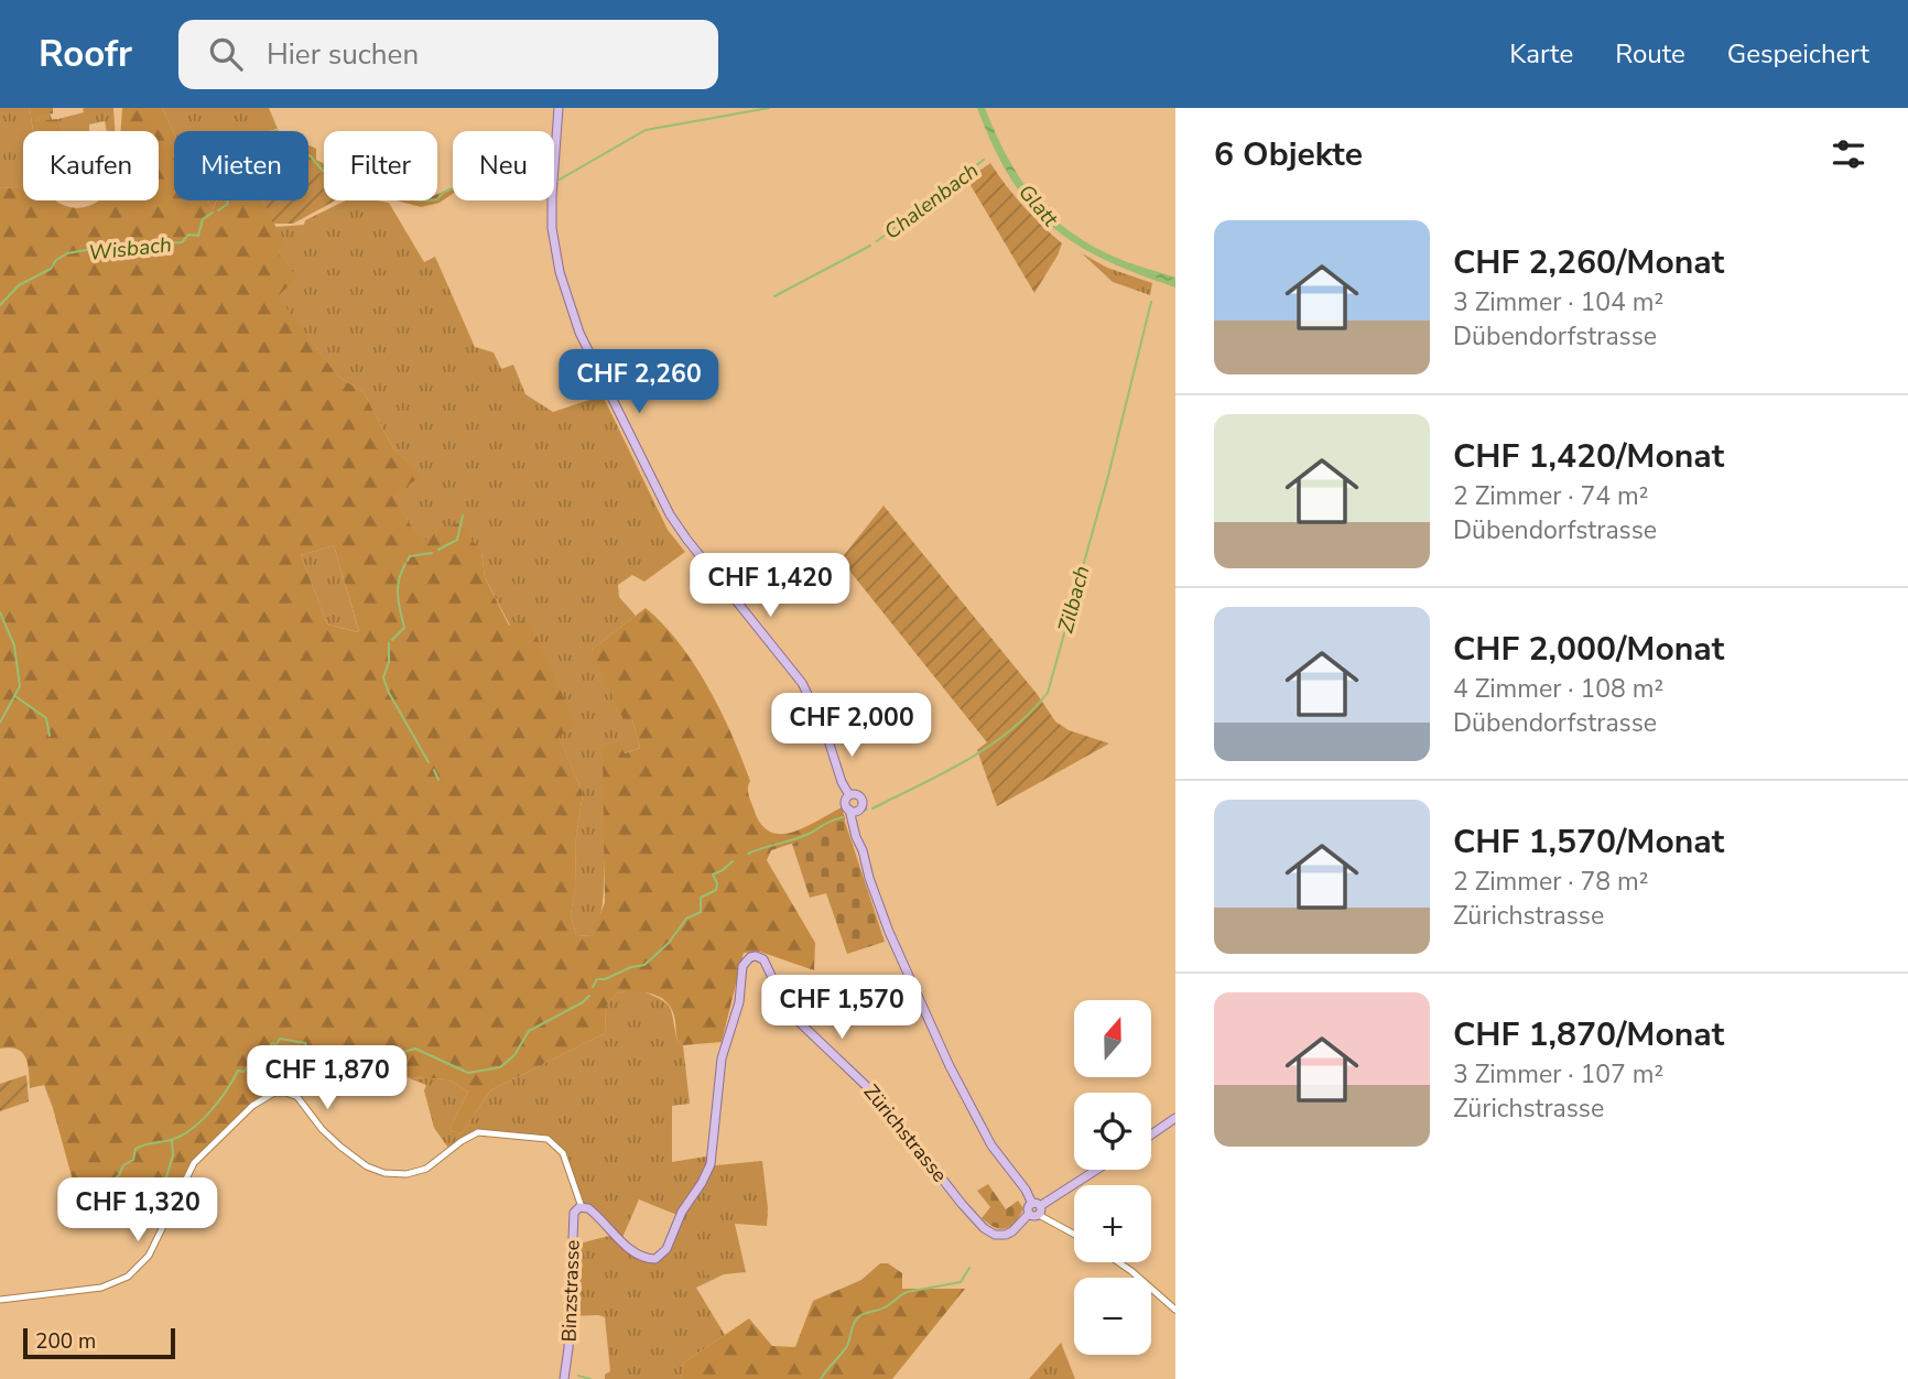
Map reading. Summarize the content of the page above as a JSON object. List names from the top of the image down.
{
  "streets": {
    "main road": ["Zürichstrasse", "Binzstrasse"]
  },
  "crossings": [
    ["Zürichstrasse", "Binzstrasse"]
  ],
  "water": [
    "Chalenbach",
    "Glatt",
    "Wisbach",
    "Zilbach"
  ],
  "scale_bar": "200 m",
  "north": "top",
  "page": {
    "header": "Roofr",
    "search": "Hier suchen",
    "nav": ["Karte", "Route", "Gespeichert"],
    "heading": "6 Objekte",
    "chip": [
      "Kaufen",
      "Mieten",
      "Filter",
      "Neu"
    ],
    "list": [
      {
        "name": "CHF 2,260/Monat",
        "note": "3 Zimmer · 104 m² · Dübendorfstrasse"
      },
      {
        "name": "CHF 1,420/Monat",
        "note": "2 Zimmer · 74 m² · Dübendorfstrasse"
      },
      {
        "name": "CHF 2,000/Monat",
        "note": "4 Zimmer · 108 m² · Dübendorfstrasse"
      },
      {
        "name": "CHF 1,570/Monat",
        "note": "2 Zimmer · 78 m² · Zürichstrasse"
      },
      {
        "name": "CHF 1,870/Monat",
        "note": "3 Zimmer · 107 m² · Zürichstrasse"
      }
    ],
    "price": [
      "CHF 2,260",
      "CHF 1,420",
      "CHF 2,000",
      "CHF 1,570",
      "CHF 1,870",
      "CHF 1,320"
    ],
    "map_buttons": ["+", "−"],
    "scale": "200 m"
  }
}
